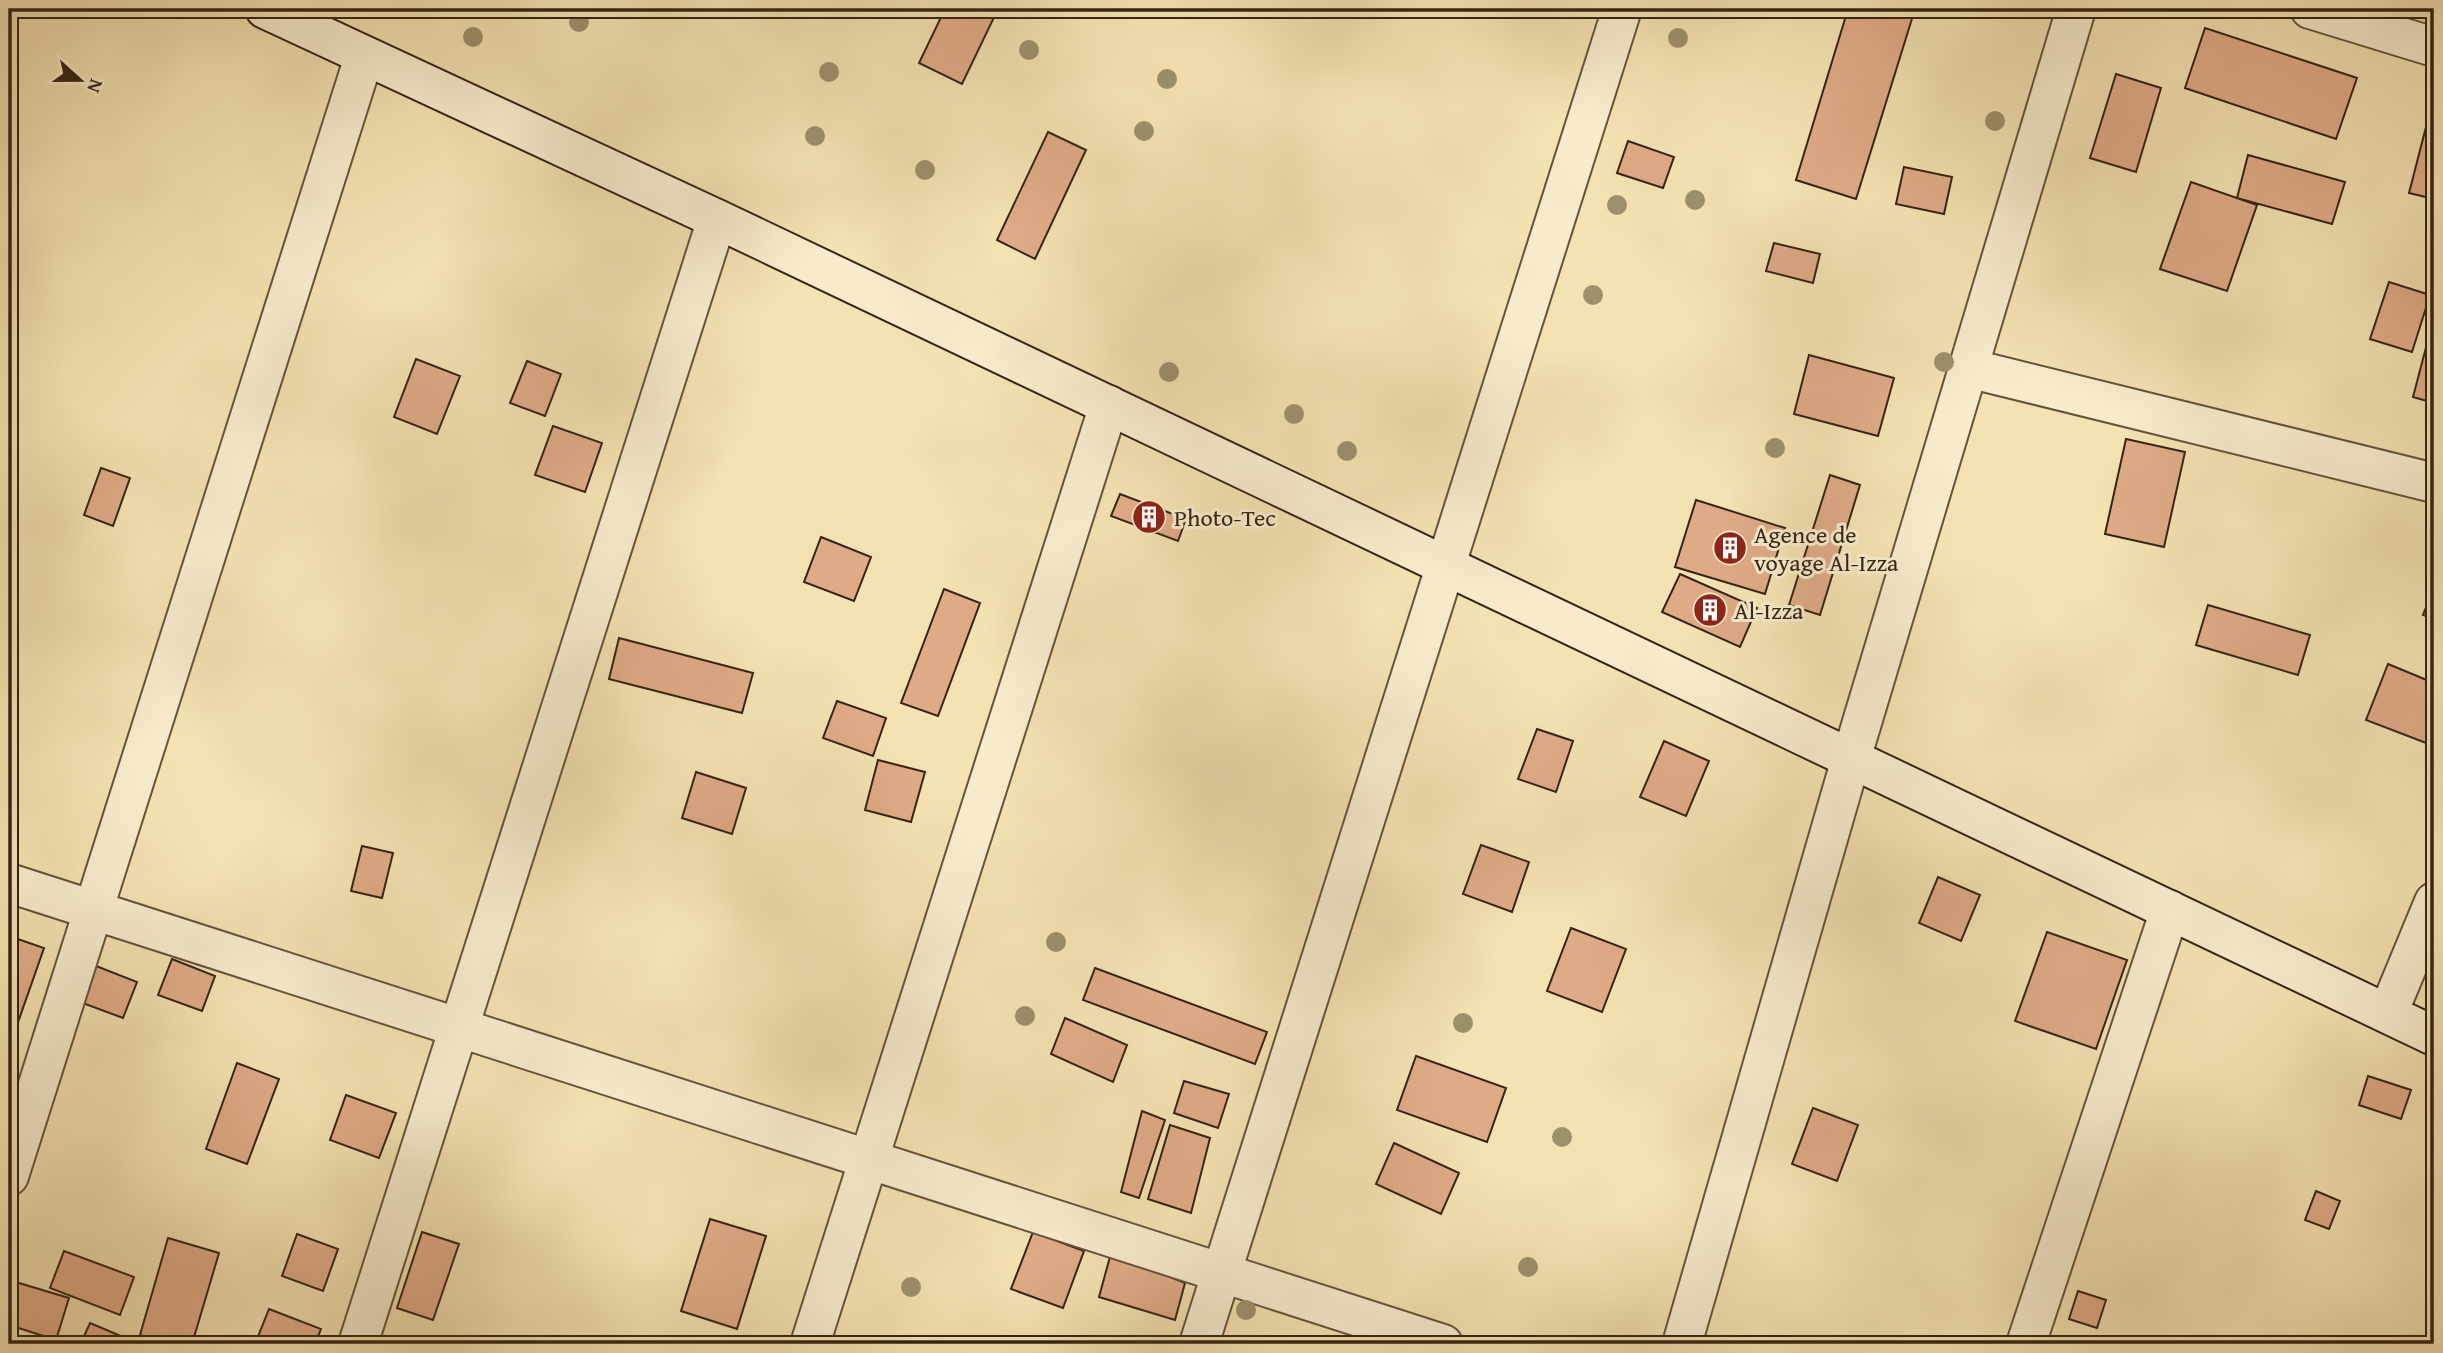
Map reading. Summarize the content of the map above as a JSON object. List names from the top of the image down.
{
  "places": {
    "building": ["Photo-Tec", "Agence de voyage Al-Izza", "Al-Izza"]
  },
  "north": "right"
}
